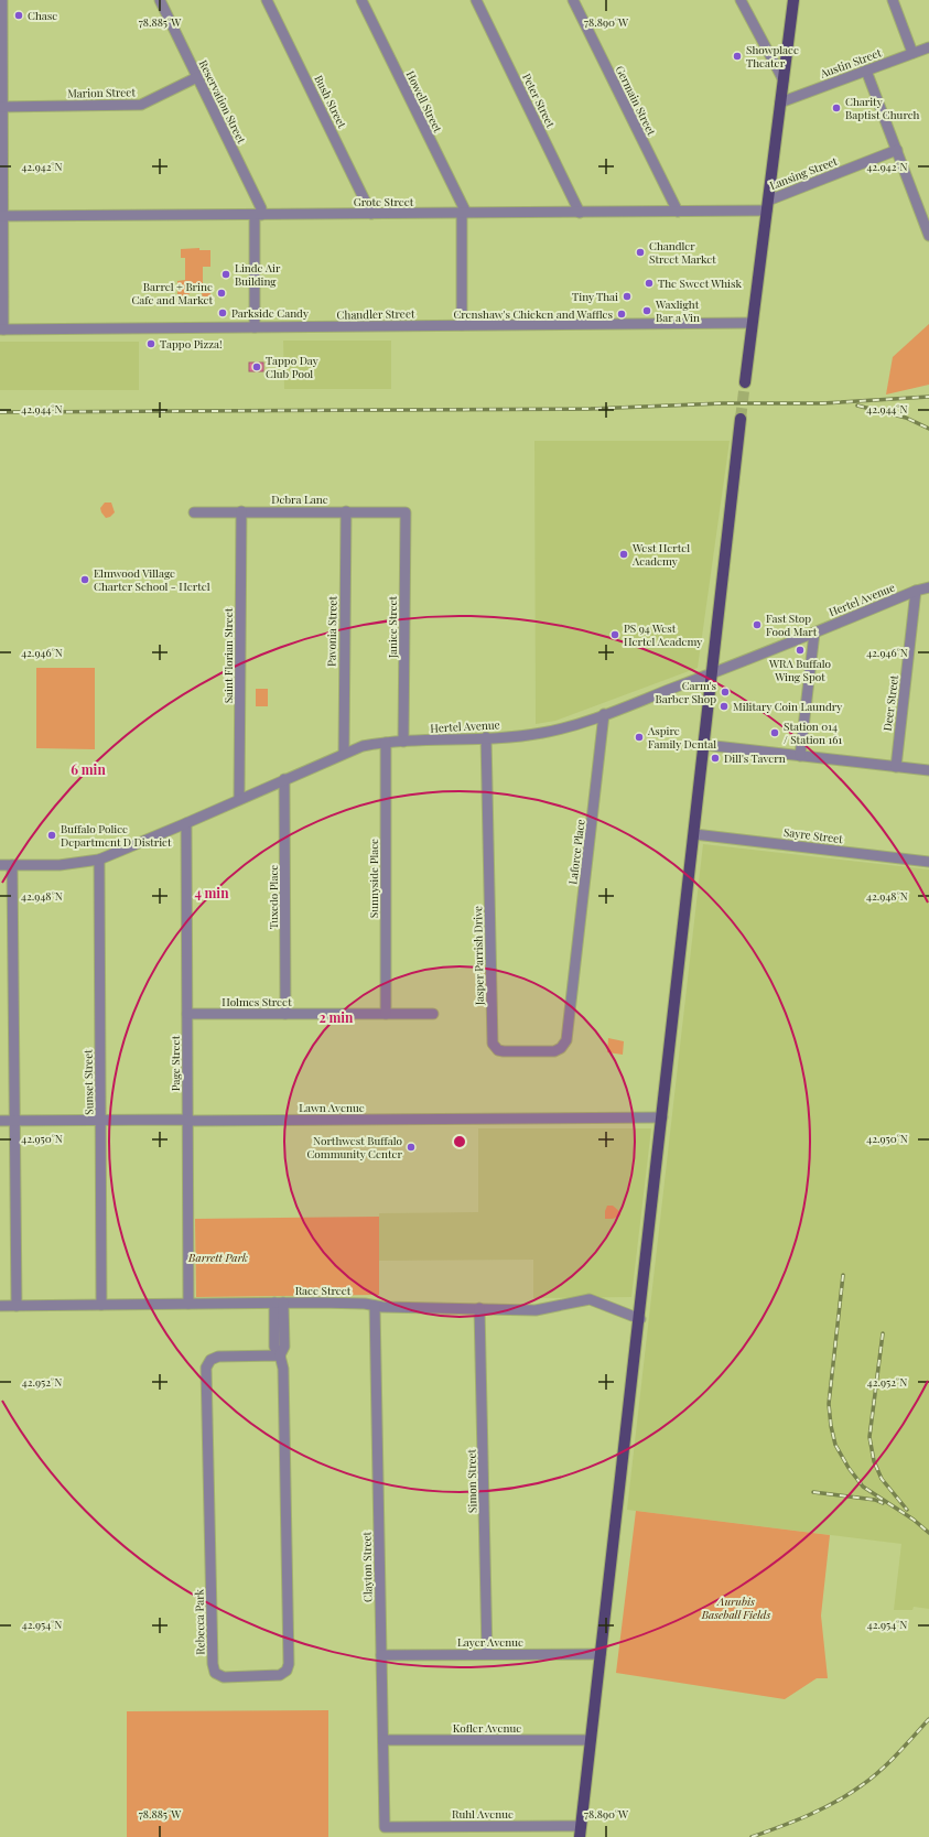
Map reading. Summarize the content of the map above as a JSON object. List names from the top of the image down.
{
  "streets": {
    "street": [
      "Austin Street",
      "Marion Street",
      "Peter Street",
      "Germain Street",
      "Reservation Street",
      "Bush Street",
      "Howell Street",
      "Lansing Street",
      "Grote Street",
      "Chandler Street",
      "Debra Lane",
      "Hertel Avenue",
      "Janice Street",
      "Pavonia Street",
      "Saint Florian Street",
      "Deer Street",
      "Sayre Street",
      "Laforce Place",
      "Sunnyside Place",
      "Tuxedo Place",
      "Jasper Parrish Drive",
      "Holmes Street",
      "Page Street",
      "Sunset Street",
      "Lawn Avenue",
      "Race Street",
      "Simon Street",
      "Clayton Street",
      "Rebecca Park",
      "Layer Avenue",
      "Kofler Avenue",
      "Ruhl Avenue"
    ]
  },
  "crossings": [
    ["Marion Street", "Reservation Street"],
    ["Peter Street", "Grote Street"],
    ["Germain Street", "Grote Street"],
    ["Reservation Street", "Grote Street"],
    ["Bush Street", "Grote Street"],
    ["Howell Street", "Grote Street"],
    ["Howell Street", "Chandler Street"],
    ["Lansing Street", "Grote Street"],
    ["Debra Lane", "Janice Street"],
    ["Debra Lane", "Pavonia Street"],
    ["Debra Lane", "Saint Florian Street"],
    ["Hertel Avenue", "Janice Street"],
    ["Hertel Avenue", "Pavonia Street"],
    ["Hertel Avenue", "Saint Florian Street"],
    ["Hertel Avenue", "Deer Street"],
    ["Hertel Avenue", "Laforce Place"],
    ["Hertel Avenue", "Sunnyside Place"],
    ["Hertel Avenue", "Tuxedo Place"],
    ["Hertel Avenue", "Jasper Parrish Drive"],
    ["Hertel Avenue", "Page Street"],
    ["Hertel Avenue", "Sunset Street"],
    ["Laforce Place", "Jasper Parrish Drive"],
    ["Sunnyside Place", "Holmes Street"],
    ["Tuxedo Place", "Holmes Street"],
    ["Holmes Street", "Page Street"],
    ["Page Street", "Lawn Avenue"],
    ["Page Street", "Race Street"],
    ["Sunset Street", "Lawn Avenue"],
    ["Sunset Street", "Race Street"],
    ["Race Street", "Simon Street"],
    ["Race Street", "Clayton Street"],
    ["Race Street", "Rebecca Park"],
    ["Simon Street", "Layer Avenue"],
    ["Clayton Street", "Layer Avenue"],
    ["Clayton Street", "Kofler Avenue"],
    ["Clayton Street", "Ruhl Avenue"]
  ],
  "parks": ["Barrett Park", "Aurubis Baseball Fields"],
  "places": [
    "Chase",
    "Showplace Theater",
    "Charity Baptist Church",
    "Chandler Street Market",
    "Linde Air Building",
    "The Sweet Whisk",
    "Barrel + Brine Cafe and Market",
    "Tiny Thai",
    "Waxlight Bar a Vin",
    "Parkside Candy",
    "Crenshaw's Chicken and Waffles",
    "Tappo Pizza!",
    "Tappo Day Club Pool",
    "West Hertel Academy",
    "Elmwood Village Charter School - Hertel",
    "Fast Stop Food Mart",
    "PS 94 West Hertel Academy",
    "WRA Buffalo Wing Spot",
    "Carm's Barber Shop",
    "Military Coin Laundry",
    "Station 014 / Station 161",
    "Aspire Family Dental",
    "Dill's Tavern",
    "Buffalo Police Department D District",
    "Northwest Buffalo Community Center"
  ],
  "coordinates": [
    "78.885°W",
    "78.890°W",
    "42.942°N",
    "42.944°N",
    "42.946°N",
    "42.948°N",
    "42.950°N",
    "42.952°N",
    "42.954°N"
  ],
  "rings": ["6 min", "4 min", "2 min"]
}
